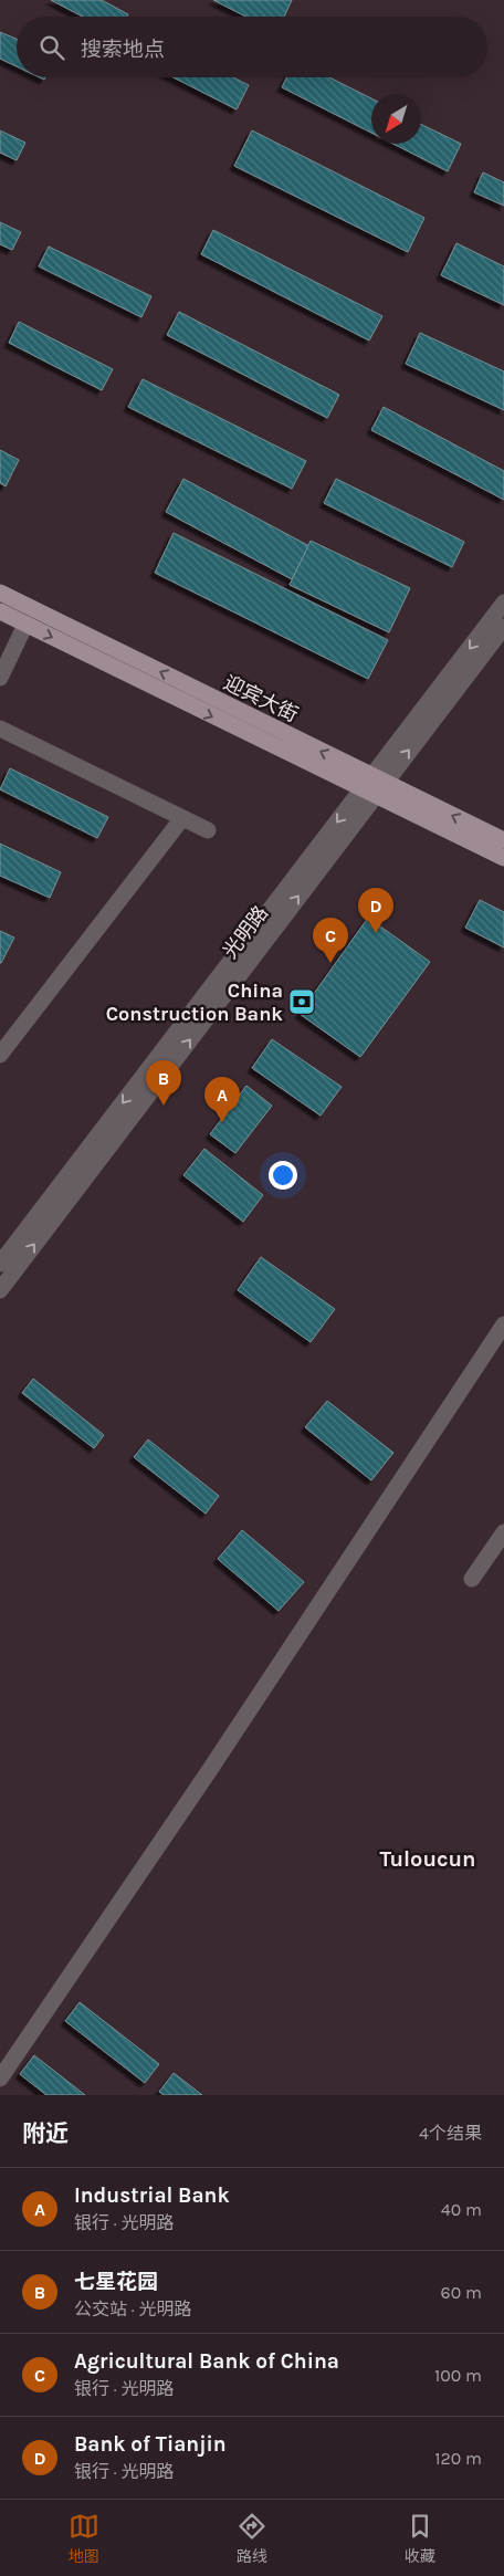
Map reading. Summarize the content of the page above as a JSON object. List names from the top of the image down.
{
  "streets": {
    "main road": ["迎宾大街"],
    "street": ["光明路"]
  },
  "crossings": [
    ["迎宾大街", "光明路"]
  ],
  "districts": ["Tuloucun"],
  "places": {
    "bank": ["China Construction Bank"]
  },
  "north": "bottom left",
  "page": {
    "search": "搜索地点",
    "pins": [
      "D",
      "C",
      "B",
      "A"
    ],
    "heading": ["附近", "4个结果"],
    "list": [
      {
        "mark": "A",
        "name": "Industrial Bank",
        "note": "银行 · 光明路",
        "value": "40 m"
      },
      {
        "mark": "B",
        "name": "七星花园",
        "note": "公交站 · 光明路",
        "value": "60 m"
      },
      {
        "mark": "C",
        "name": "Agricultural Bank of China",
        "note": "银行 · 光明路",
        "value": "100 m"
      },
      {
        "mark": "D",
        "name": "Bank of Tianjin",
        "note": "银行 · 光明路",
        "value": "120 m"
      }
    ],
    "nav": ["地图", "路线", "收藏"]
  }
}
